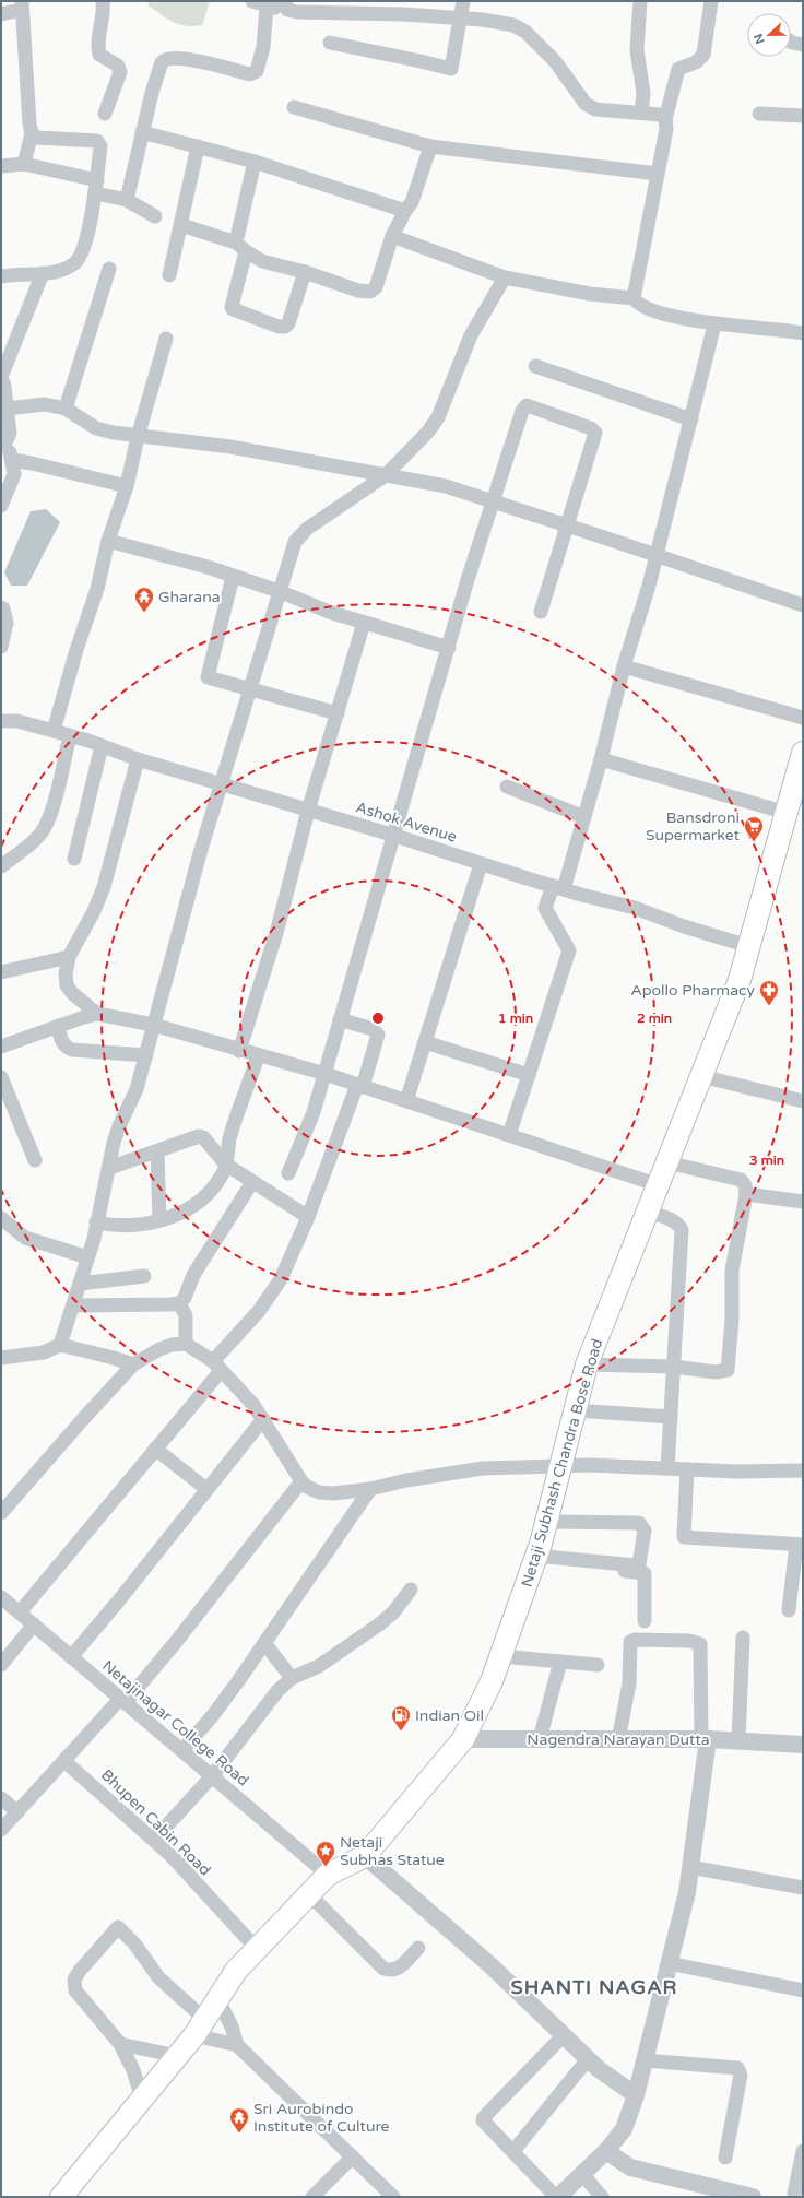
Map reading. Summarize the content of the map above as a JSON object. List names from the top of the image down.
{
  "streets": {
    "main road": ["Netaji Subhash Chandra Bose Road"],
    "street": [
      "Ashok Avenue",
      "Netajinagar College Road",
      "Nagendra Narayan Dutta",
      "Bhupen Cabin Road"
    ]
  },
  "crossings": [
    ["Ashok Avenue", "Netaji Subhash Chandra Bose Road"],
    ["Netaji Subhash Chandra Bose Road", "Netajinagar College Road"],
    ["Netaji Subhash Chandra Bose Road", "Nagendra Narayan Dutta"],
    ["Netaji Subhash Chandra Bose Road", "Bhupen Cabin Road"]
  ],
  "districts": ["SHANTI NAGAR"],
  "places": {
    "temple": ["Gharana", "Sri Aurobindo Institute of Culture"],
    "supermarket": ["Bansdroni Supermarket"],
    "pharmacy": ["Apollo Pharmacy"],
    "fuel station": ["Indian Oil"],
    "place": ["Netaji Subhas Statue"]
  },
  "north": "left",
  "rings": ["1 min", "2 min", "3 min"]
}
